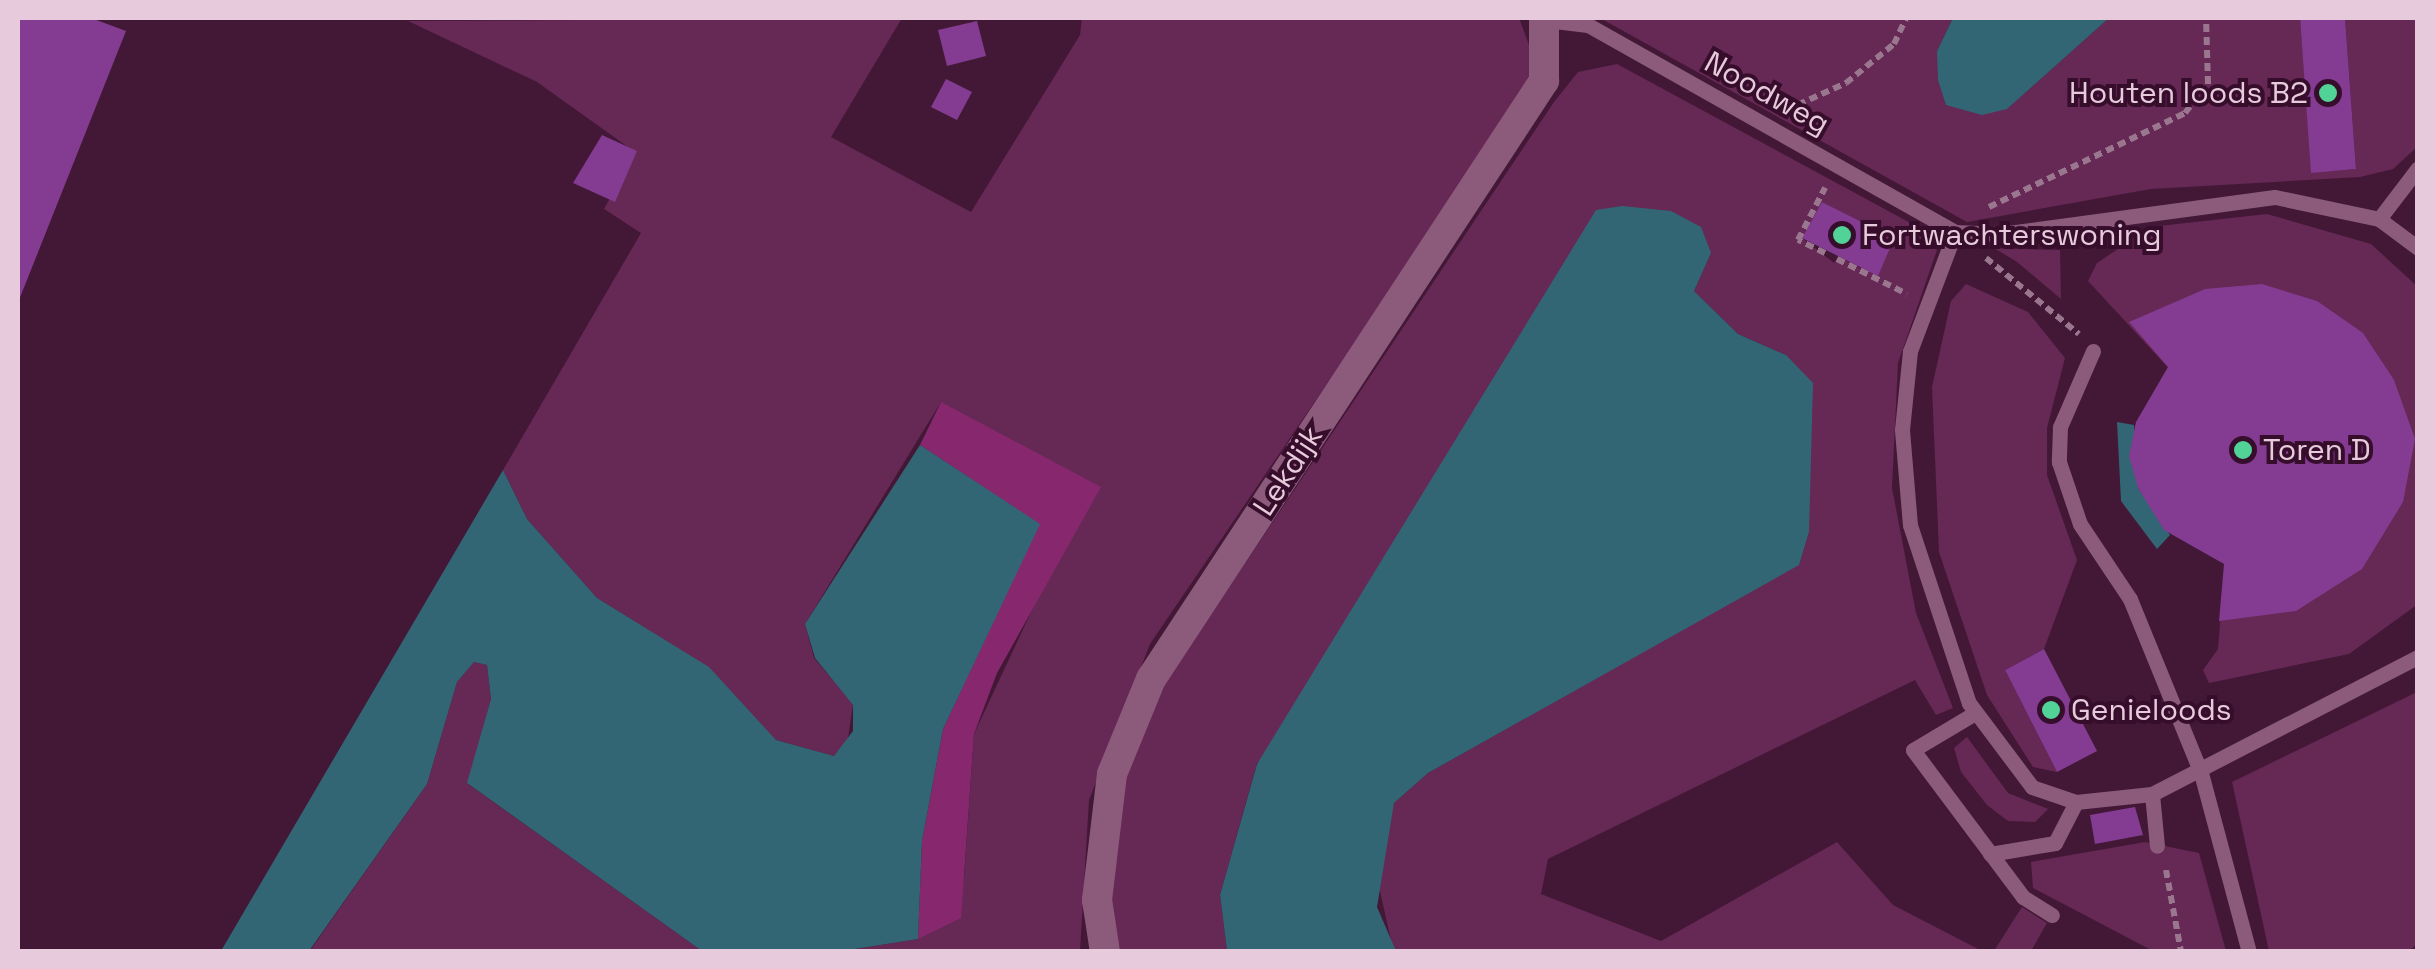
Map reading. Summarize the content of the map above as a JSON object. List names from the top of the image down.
{
  "streets": {
    "street": ["Lekdijk"],
    "lane": ["Noodweg"]
  },
  "crossings": [
    ["Noodweg", "Lekdijk"]
  ],
  "places": [
    "Houten loods B2",
    "Fortwachterswoning",
    "Toren D",
    "Genieloods"
  ]
}
